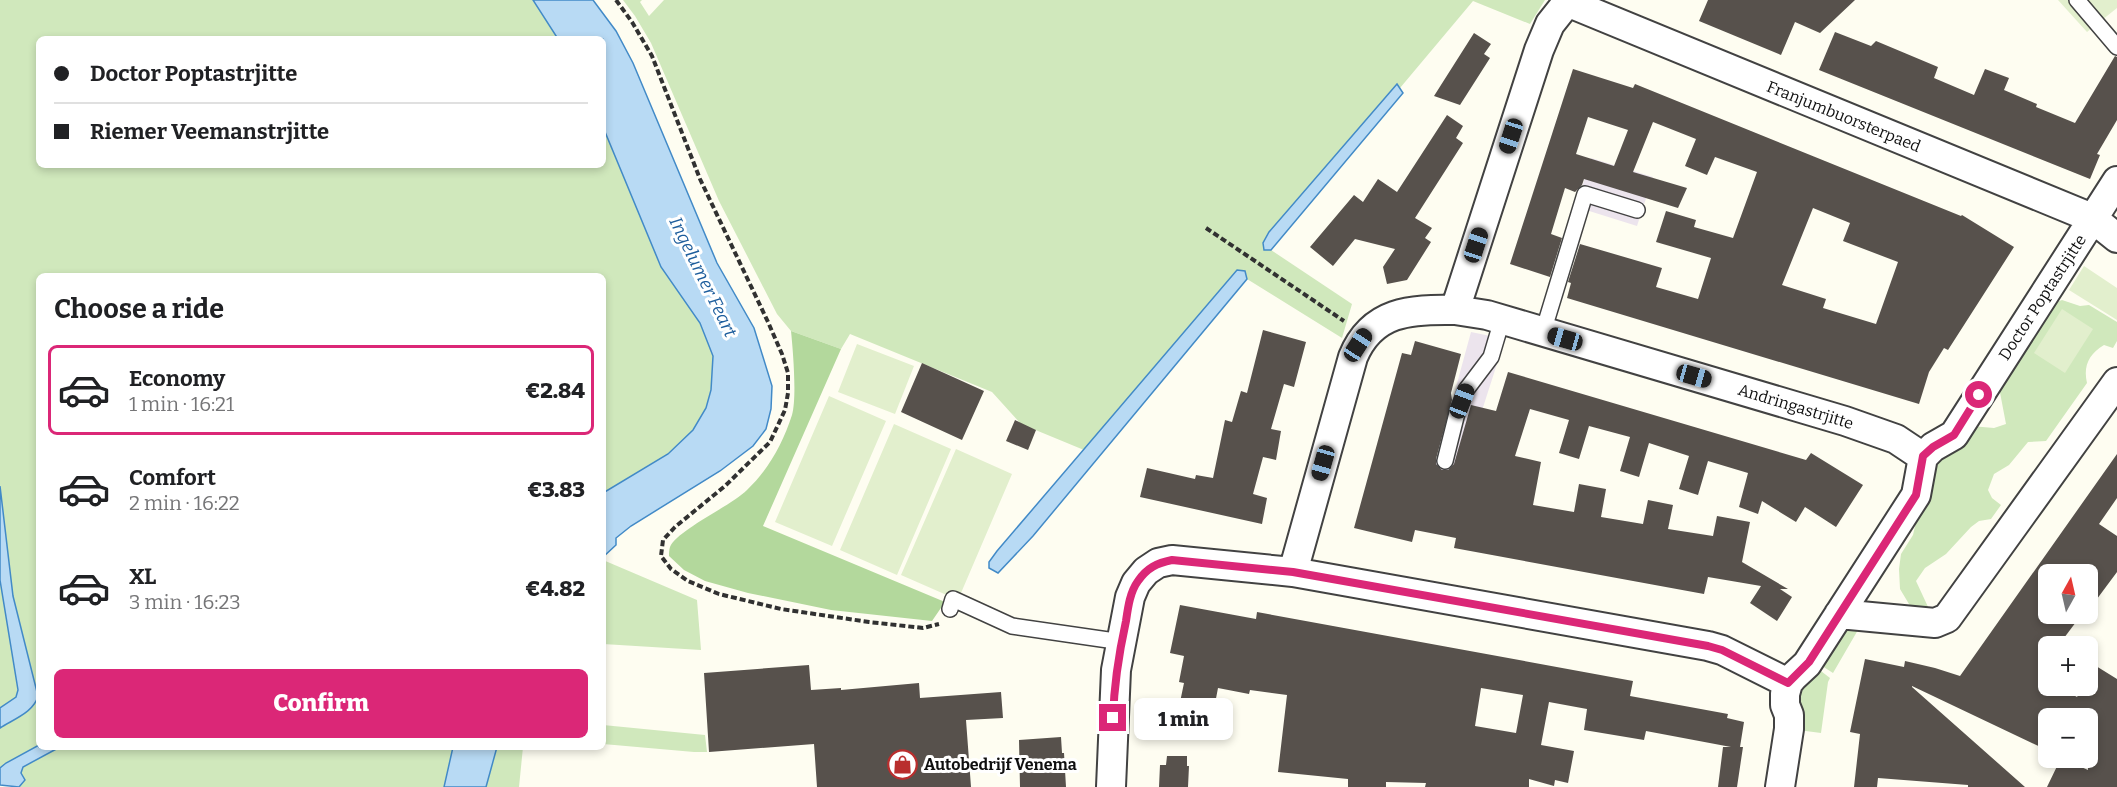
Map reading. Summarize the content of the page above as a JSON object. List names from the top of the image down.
{
  "streets": {
    "street": ["Franjumbuorsterpaed", "Doctor Poptastrjitte", "Andringastrjitte"]
  },
  "crossings": [
    ["Franjumbuorsterpaed", "Doctor Poptastrjitte"],
    ["Doctor Poptastrjitte", "Andringastrjitte"]
  ],
  "water": ["Ingelumer Feart"],
  "places": {
    "shop": ["Autobedrijf Venema"]
  },
  "north": "top",
  "page": {
    "banner": ["Doctor Poptastrjitte", "Riemer Veemanstrjitte"],
    "heading": "Choose a ride",
    "list": [
      {
        "name": "Economy",
        "note": "1 min · 16:21",
        "value": "€2.84"
      },
      {
        "name": "Comfort",
        "note": "2 min · 16:22",
        "value": "€3.83"
      },
      {
        "name": "XL",
        "note": "3 min · 16:23",
        "value": "€4.82"
      }
    ],
    "map_buttons": ["+", "−"],
    "buttons": "Confirm",
    "bubble": "1 min"
  }
}
